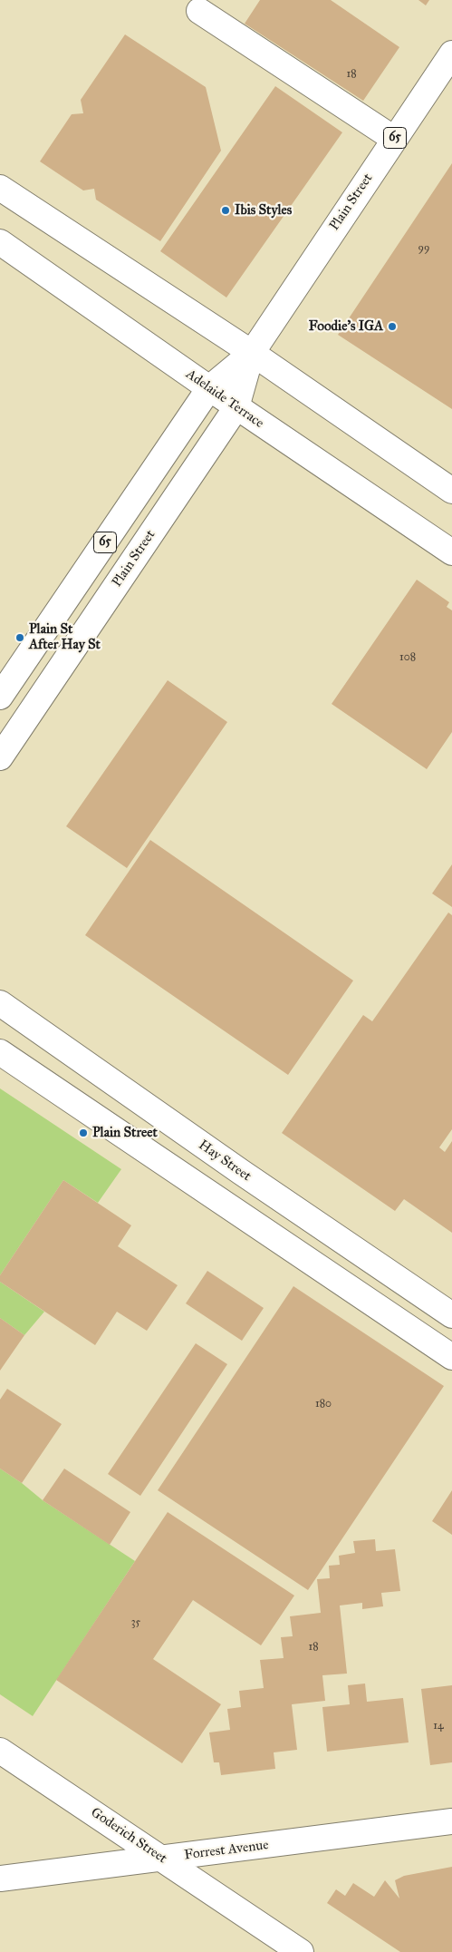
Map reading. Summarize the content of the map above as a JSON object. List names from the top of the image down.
{
  "streets": {
    "main road": [
      "65",
      "Plain Street",
      "Adelaide Terrace",
      "Hay Street",
      "Goderich Street",
      "Forrest Avenue"
    ]
  },
  "crossings": [
    ["Plain Street", "Adelaide Terrace"],
    ["Goderich Street", "Forrest Avenue"]
  ],
  "places": [
    "Ibis Styles",
    "Foodie's IGA",
    "Plain St After Hay St",
    "Plain Street"
  ],
  "house_numbers": [
    "18",
    "99",
    "108",
    "180",
    "35",
    "18",
    "14"
  ]
}
